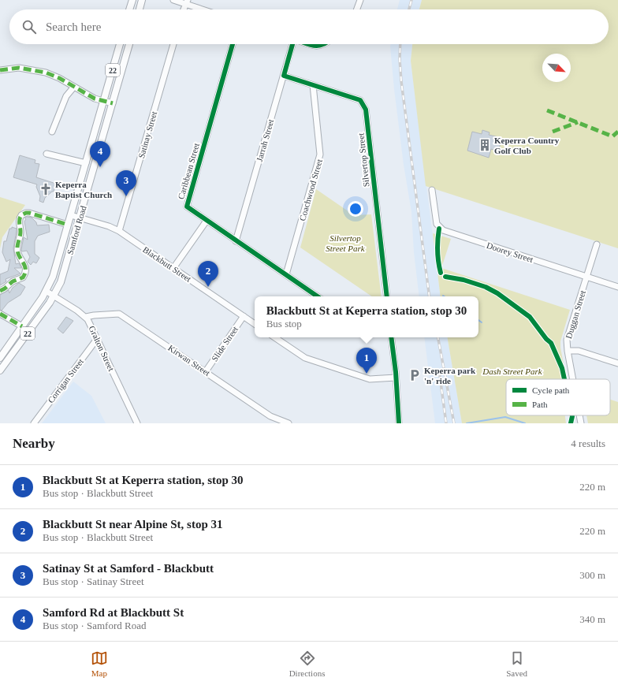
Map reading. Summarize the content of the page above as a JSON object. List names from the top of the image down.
{
  "streets": {
    "main road": ["22", "Samford Road"],
    "street": [
      "Satinay Street",
      "Jarrah Street",
      "Silvertop Street",
      "Caribbean Street",
      "Coachwood Street",
      "Doorey Street",
      "Blackbutt Street",
      "Duggan Street",
      "Slide Street",
      "Gralton Street",
      "Kirwan Street",
      "Corrigan Street"
    ]
  },
  "crossings": [
    ["Satinay Street", "Blackbutt Street"],
    ["Jarrah Street", "Silvertop Street"],
    ["Jarrah Street", "Caribbean Street"],
    ["Silvertop Street", "Coachwood Street"],
    ["Caribbean Street", "Coachwood Street"],
    ["Samford Road", "Blackbutt Street"],
    ["Samford Road", "Gralton Street"],
    ["Doorey Street", "Duggan Street"],
    ["Blackbutt Street", "Slide Street"],
    ["Slide Street", "Kirwan Street"],
    ["Gralton Street", "Kirwan Street"],
    ["Gralton Street", "Corrigan Street"]
  ],
  "parks": ["Silvertop Street Park", "Dash Street Park"],
  "places": {
    "building": ["Keperra Country Golf Club"],
    "church": ["Keperra Baptist Church"],
    "parking": ["Keperra park 'n' ride"]
  },
  "legend": ["Cycle path", "Path"],
  "north": "bottom right",
  "page": {
    "search": "Search here",
    "pins": [
      "4",
      "3",
      "2",
      "1"
    ],
    "popup": ["Blackbutt St at Keperra station, stop 30", "Bus stop"],
    "heading": ["Nearby", "4 results"],
    "list": [
      {
        "mark": "1",
        "name": "Blackbutt St at Keperra station, stop 30",
        "note": "Bus stop · Blackbutt Street",
        "value": "220 m"
      },
      {
        "mark": "2",
        "name": "Blackbutt St near Alpine St, stop 31",
        "note": "Bus stop · Blackbutt Street",
        "value": "220 m"
      },
      {
        "mark": "3",
        "name": "Satinay St at Samford - Blackbutt",
        "note": "Bus stop · Satinay Street",
        "value": "300 m"
      },
      {
        "mark": "4",
        "name": "Samford Rd at Blackbutt St",
        "note": "Bus stop · Samford Road",
        "value": "340 m"
      }
    ],
    "nav": ["Map", "Directions", "Saved"]
  }
}
